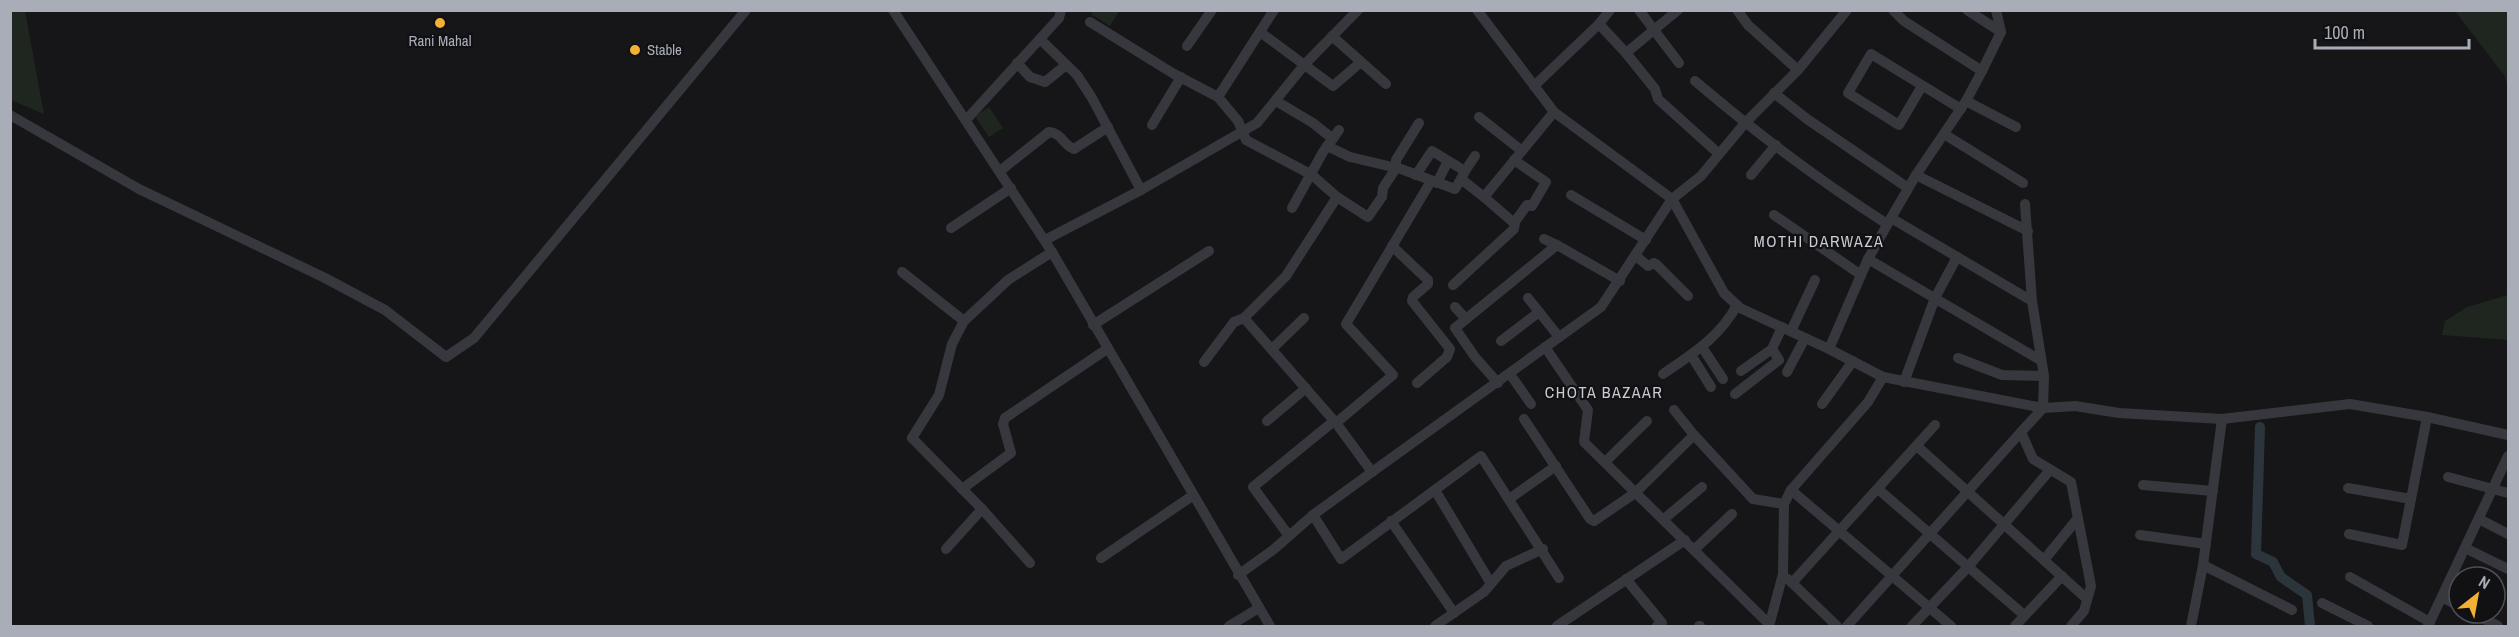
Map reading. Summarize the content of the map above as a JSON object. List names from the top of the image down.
{
  "districts": ["MOTHI DARWAZA", "CHOTA BAZAAR"],
  "places": ["Rani Mahal", "Stable"],
  "scale_bar": "100 m",
  "north": "top right"
}
